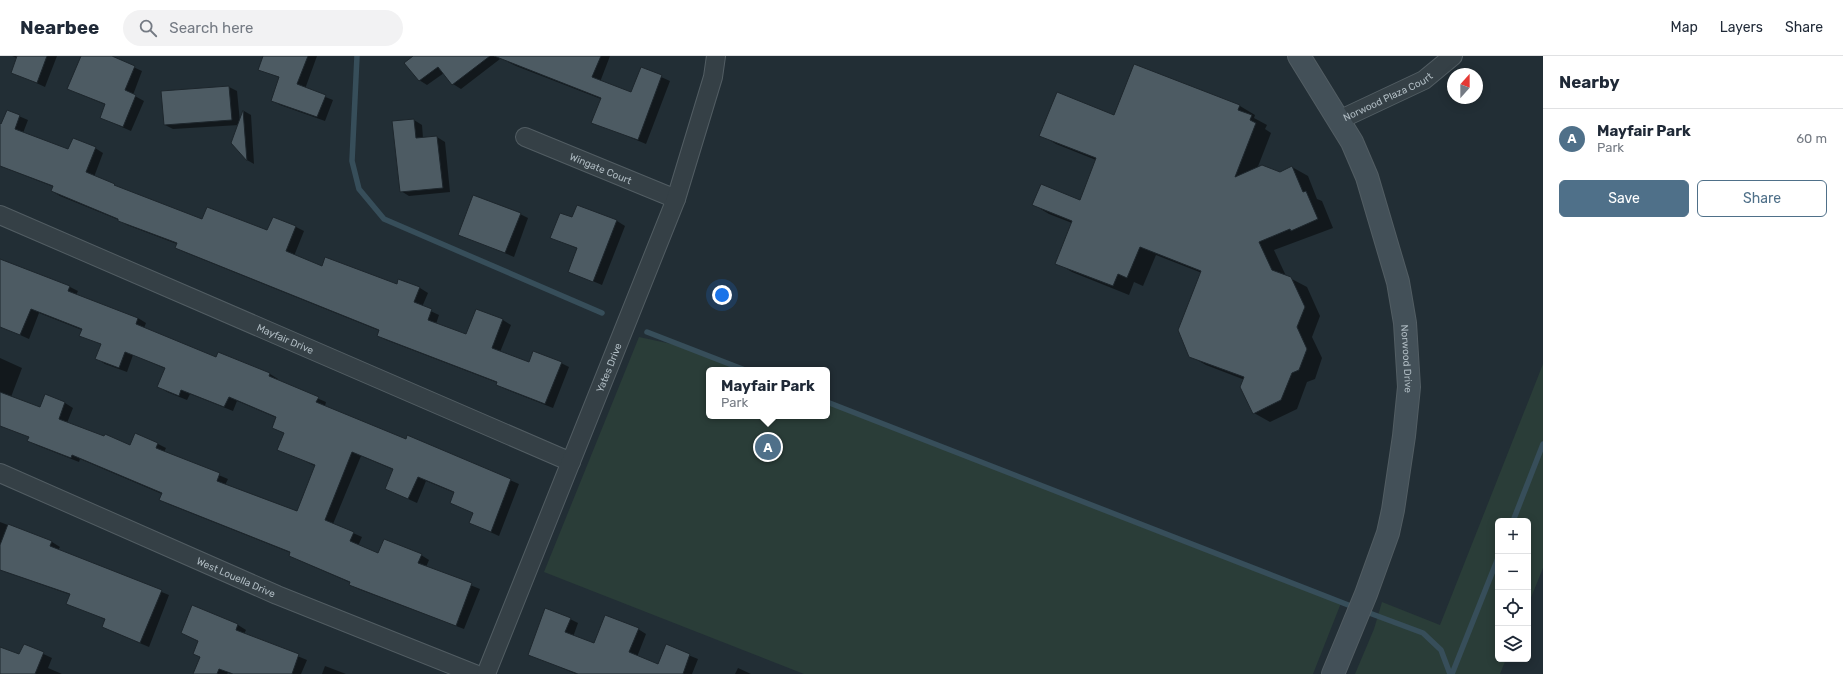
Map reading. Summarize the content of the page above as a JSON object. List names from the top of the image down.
{
  "streets": {
    "main road": ["Norwood Drive"],
    "street": [
      "Norwood Plaza Court",
      "Wingate Court",
      "Mayfair Drive",
      "Yates Drive",
      "West Louella Drive"
    ]
  },
  "crossings": [
    ["Norwood Plaza Court", "Norwood Drive"],
    ["Wingate Court", "Yates Drive"],
    ["Mayfair Drive", "Yates Drive"]
  ],
  "north": "top",
  "page": {
    "header": "Nearbee",
    "search": "Search here",
    "nav": ["Map", "Layers", "Share"],
    "heading": "Nearby",
    "list": [
      {
        "mark": "A",
        "name": "Mayfair Park",
        "note": "Park",
        "value": "60 m"
      }
    ],
    "buttons": ["Save", "Share"],
    "popup": ["Mayfair Park", "Park"],
    "pins": "A",
    "map_buttons": ["+", "−"]
  }
}
